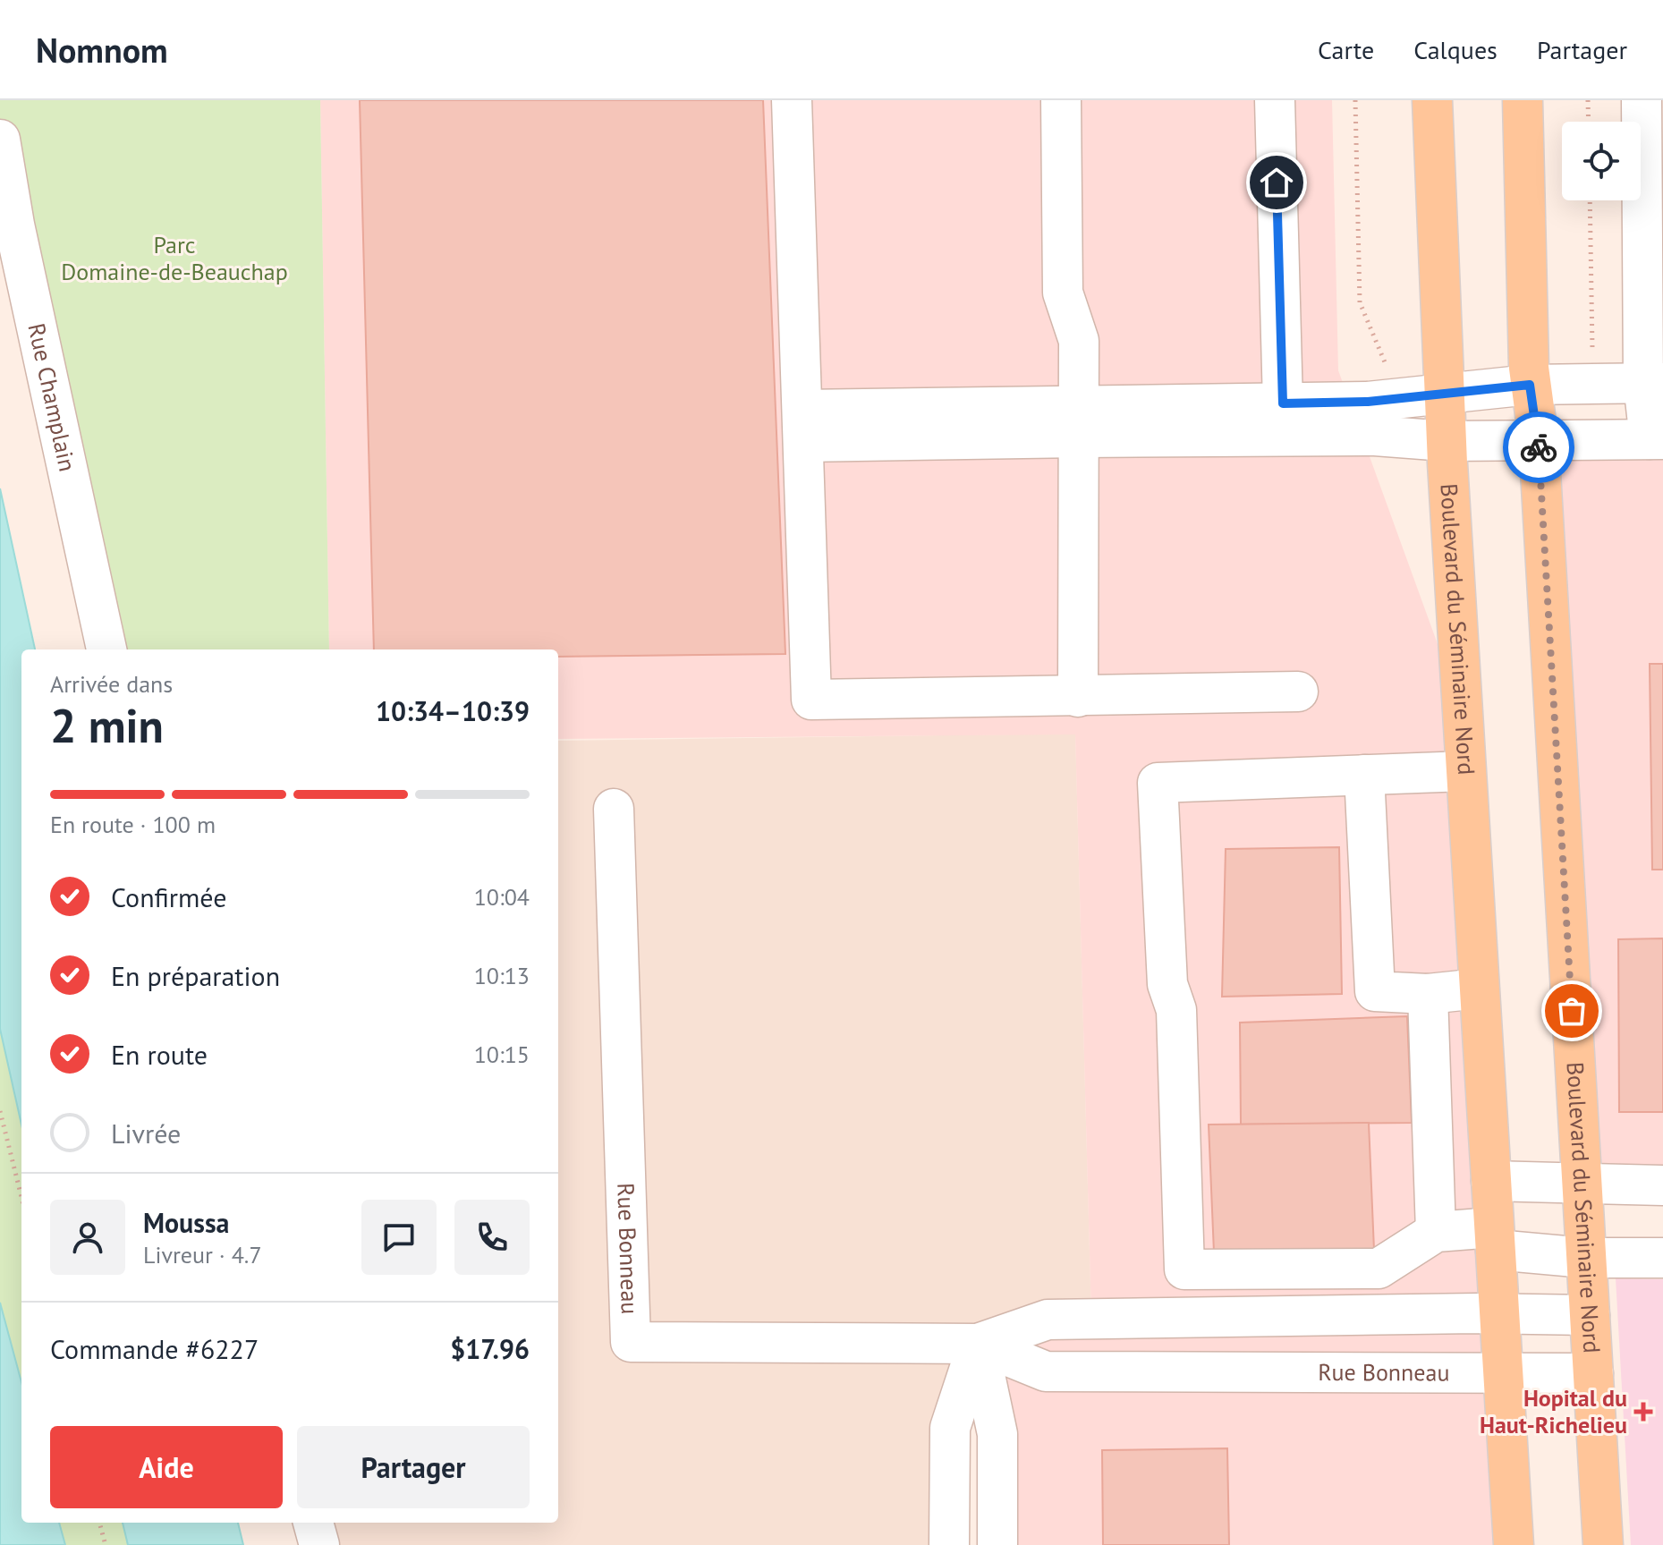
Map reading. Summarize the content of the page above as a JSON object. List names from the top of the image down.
{
  "streets": {
    "main road": ["Boulevard du Séminaire Nord"],
    "street": ["Rue Champlain", "Rue Bonneau"]
  },
  "crossings": [
    ["Boulevard du Séminaire Nord", "Rue Bonneau"]
  ],
  "parks": ["Parc Domaine-de-Beauchap"],
  "places": {
    "health": ["Hopital du Haut-Richelieu"]
  },
  "page": {
    "header": "Nomnom",
    "nav": ["Carte", "Calques", "Partager"],
    "heading": ["2 min", "Arrivée dans", "10:34–10:39"],
    "panel": [
      "Moussa",
      "Livreur · 4.7",
      "Commande #6227",
      "$17.96"
    ],
    "bar": "En route · 100 m",
    "list": [
      ["Confirmée", "10:04"],
      ["En préparation", "10:13"],
      ["En route", "10:15"],
      "Livrée"
    ],
    "buttons": ["Aide", "Partager"]
  }
}
